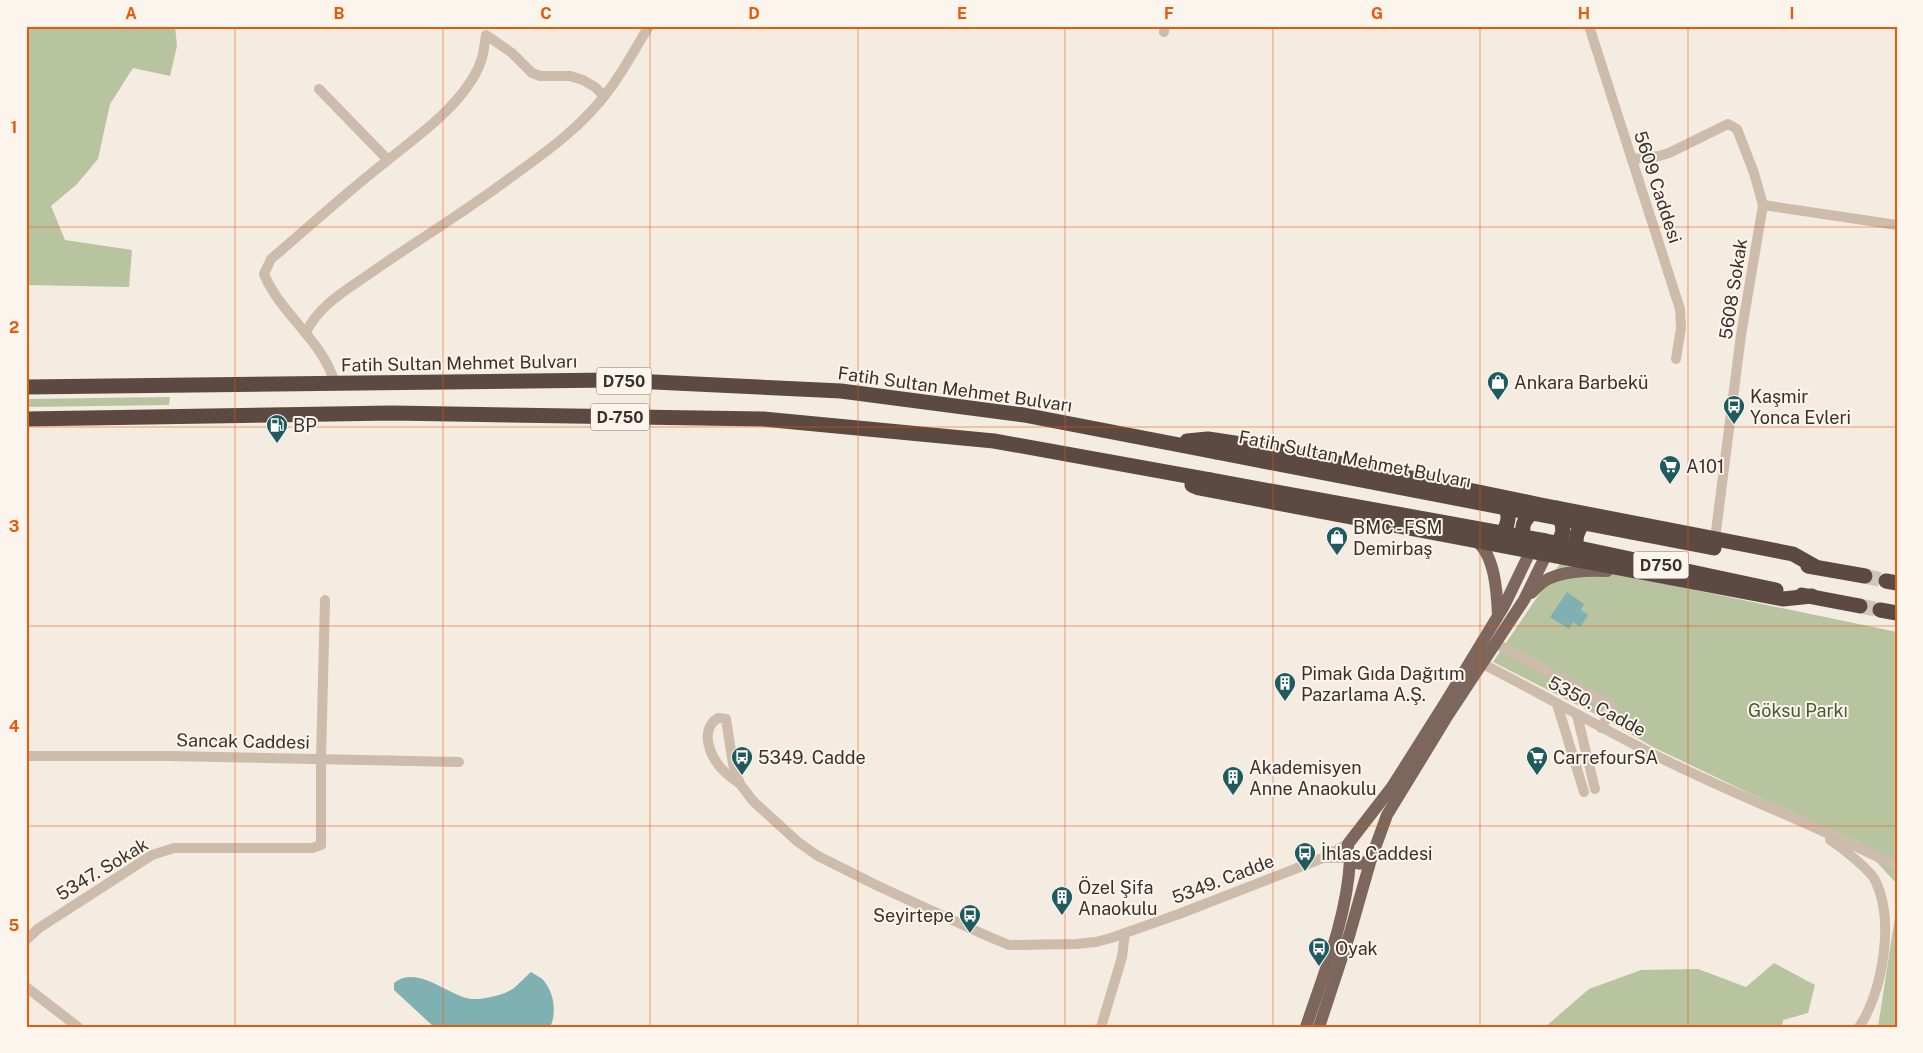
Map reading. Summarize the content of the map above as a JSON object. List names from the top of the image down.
{
  "streets": {
    "highway": ["Fatih Sultan Mehmet Bulvarı", "D750", "D-750"],
    "street": [
      "5609 Caddesi",
      "5608 Sokak",
      "5350. Cadde",
      "Sancak Caddesi",
      "5347. Sokak",
      "5349. Cadde"
    ]
  },
  "crossings": [
    ["D750", "D-750"],
    ["Sancak Caddesi", "5347. Sokak"]
  ],
  "parks": ["Göksu Parkı"],
  "places": {
    "shop": ["Ankara Barbekü", "BMC - FSM Demirbaş"],
    "bus stop": [
      "Kaşmir Yonca Evleri",
      "5349. Cadde",
      "İhlas Caddesi",
      "Seyirtepe",
      "Oyak"
    ],
    "fuel station": ["BP"],
    "supermarket": ["A101", "CarrefourSA"],
    "building": ["Pimak Gıda Dağıtım Pazarlama A.Ş.", "Akademisyen Anne Anaokulu", "Özel Şifa Anaokulu"]
  },
  "grid": {
    "columns": [
      "A",
      "B",
      "C",
      "D",
      "E",
      "F",
      "G",
      "H",
      "I"
    ],
    "rows": [
      "1",
      "2",
      "3",
      "4",
      "5"
    ]
  }
}
